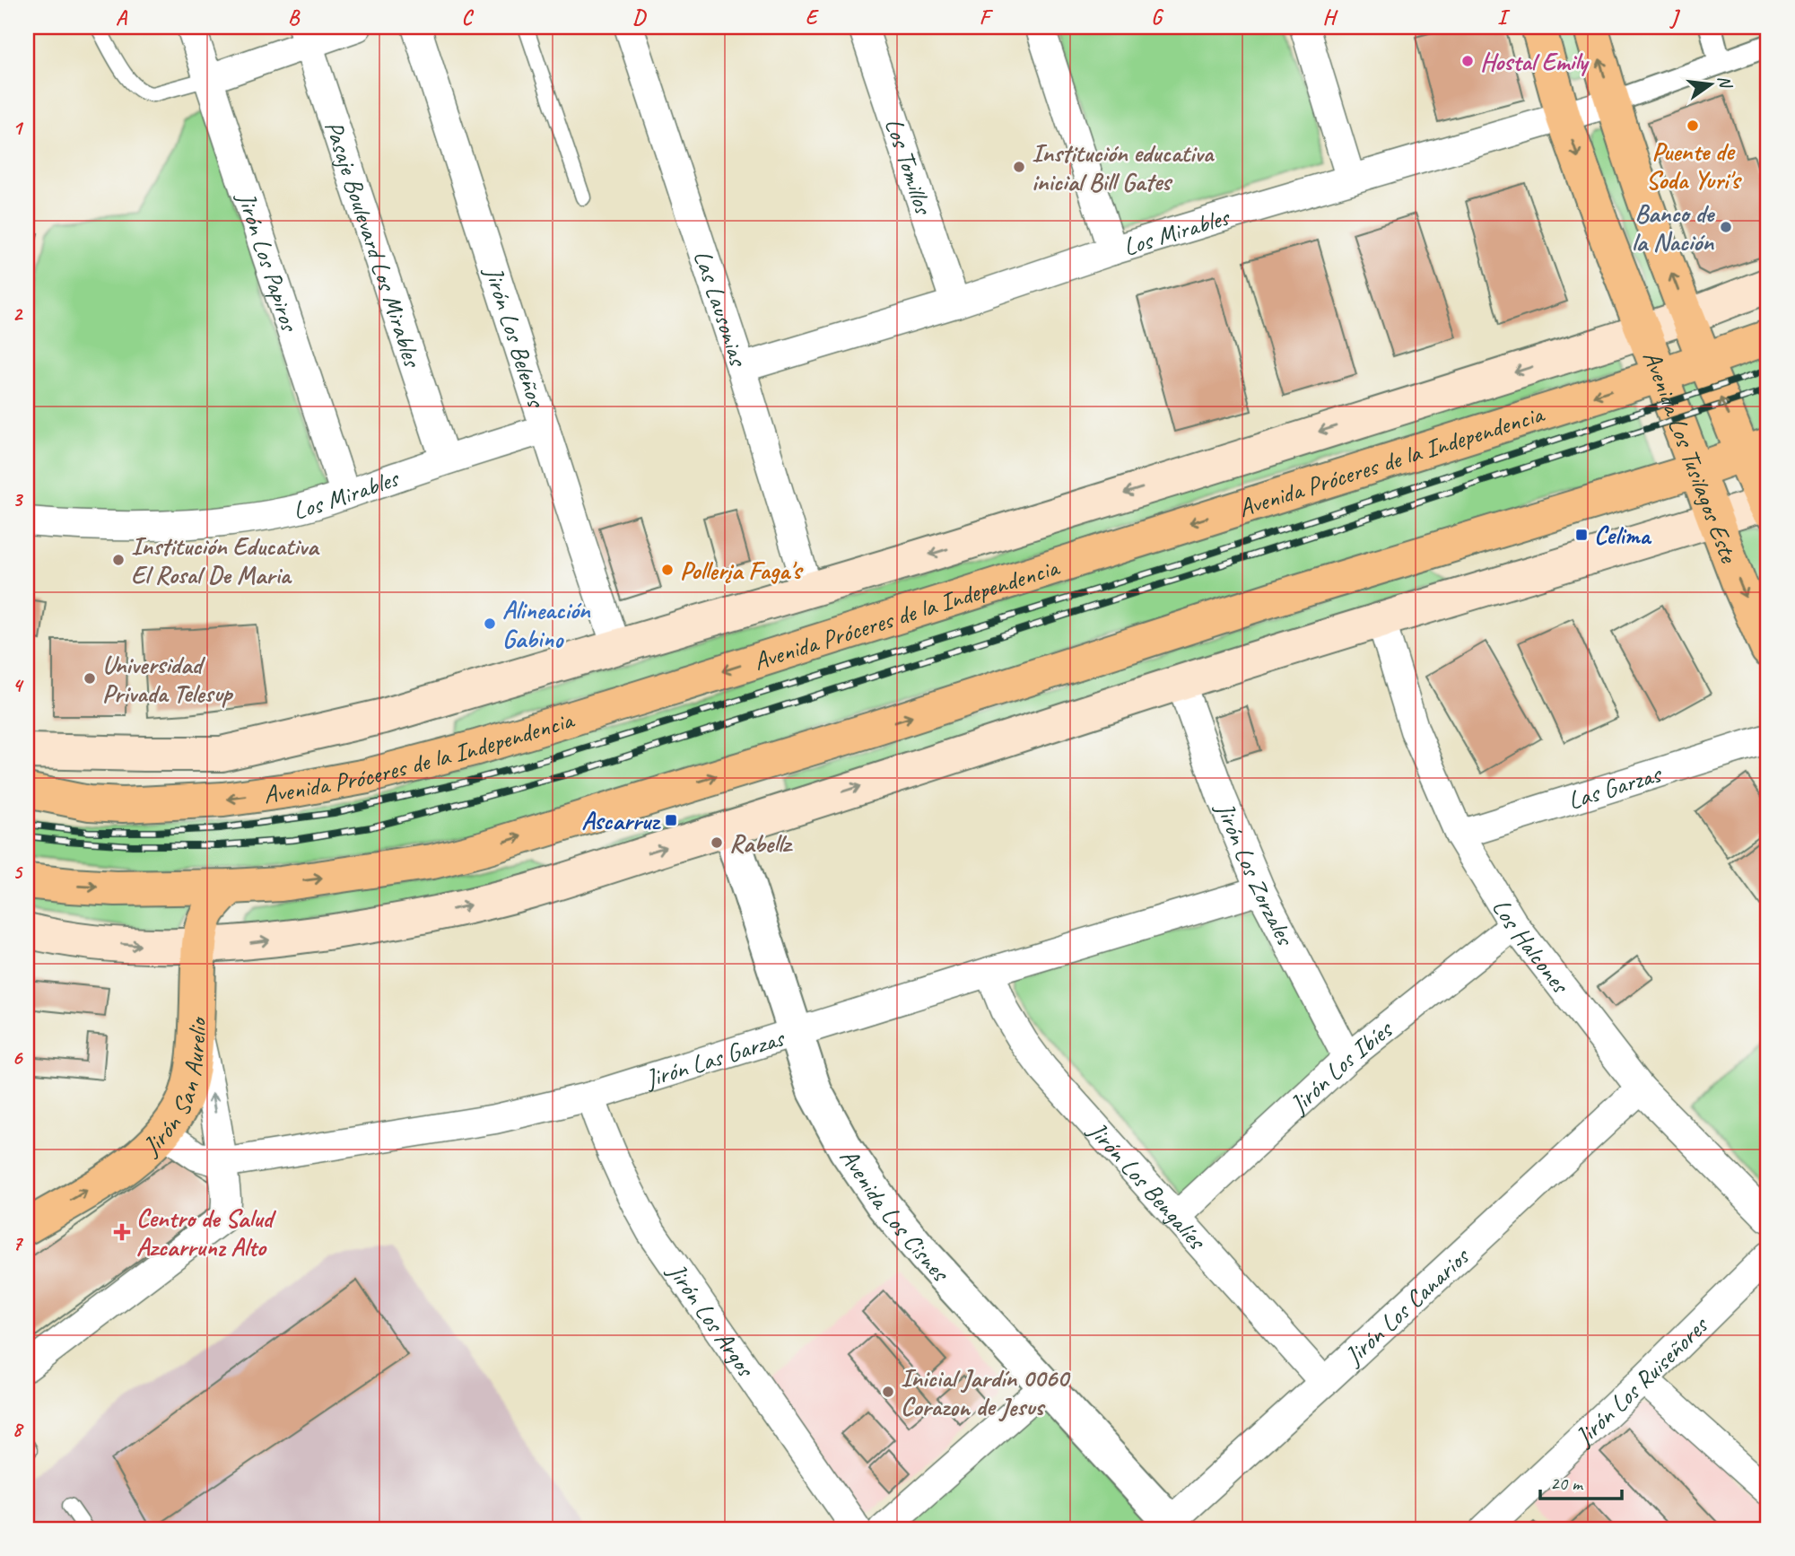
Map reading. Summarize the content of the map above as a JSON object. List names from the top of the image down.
{
  "streets": {
    "main road": ["Avenida Los Tusilagos Este", "Avenida Próceres de la Independencia", "Jirón San Aurelio"],
    "street": [
      "Los Tomillos",
      "Los Mirables",
      "Pasaje Boulevard Los Mirables",
      "Jirón Los Papiros",
      "Las Lausonias",
      "Jirón Los Beleños",
      "Las Garzas",
      "Jirón Los Zorzales",
      "Los Halcones",
      "Jirón Las Garzas",
      "Jirón Los Ibíes",
      "Jirón Los Bengalíes",
      "Avenida Los Cisnes",
      "Jirón Los Canarios",
      "Jirón Los Argos",
      "Jirón Los Ruiseñores"
    ]
  },
  "crossings": [
    ["Los Tomillos", "Los Mirables"],
    ["Los Mirables", "Pasaje Boulevard Los Mirables"],
    ["Los Mirables", "Jirón Los Papiros"],
    ["Los Mirables", "Las Lausonias"],
    ["Los Mirables", "Jirón Los Beleños"],
    ["Los Mirables", "Avenida Los Tusilagos Este"],
    ["Las Lausonias", "Avenida Próceres de la Independencia"],
    ["Jirón Los Beleños", "Avenida Próceres de la Independencia"],
    ["Avenida Los Tusilagos Este", "Avenida Próceres de la Independencia"],
    ["Las Garzas", "Los Halcones"],
    ["Jirón Los Zorzales", "Jirón Las Garzas"],
    ["Jirón Los Zorzales", "Jirón Los Ibíes"],
    ["Los Halcones", "Jirón Los Ibíes"],
    ["Los Halcones", "Jirón Los Canarios"],
    ["Jirón Las Garzas", "Jirón San Aurelio"],
    ["Jirón Las Garzas", "Jirón Los Bengalíes"],
    ["Jirón Las Garzas", "Avenida Los Cisnes"],
    ["Jirón Las Garzas", "Jirón Los Argos"],
    ["Jirón Los Ibíes", "Jirón Los Bengalíes"],
    ["Jirón Los Bengalíes", "Jirón Los Canarios"],
    ["Avenida Los Cisnes", "Jirón Los Canarios"]
  ],
  "one_way": ["Jirón San Aurelio"],
  "places": {
    "other": [
      "Hostal Emily",
      "Puente de Soda Yuri's",
      "Institución educativa inicial Bill Gates",
      "Banco de la Nación",
      "Institución Educativa El Rosal De Maria",
      "Pollerįa Faga's",
      "Alineación Gabino",
      "Universidad Privada Telesup",
      "Rabellz",
      "Inicial Jardín 0060 Corazon de Jesus"
    ],
    "transit": ["Celima", "Ascarruz"],
    "health": ["Centro de Salud Azcarrunz Alto"]
  },
  "scale_bar": "20 m",
  "north": "right",
  "grid": {
    "columns": [
      "A",
      "B",
      "C",
      "D",
      "E",
      "F",
      "G",
      "H",
      "I",
      "J"
    ],
    "rows": [
      "1",
      "2",
      "3",
      "4",
      "5",
      "6",
      "7",
      "8"
    ]
  }
}
